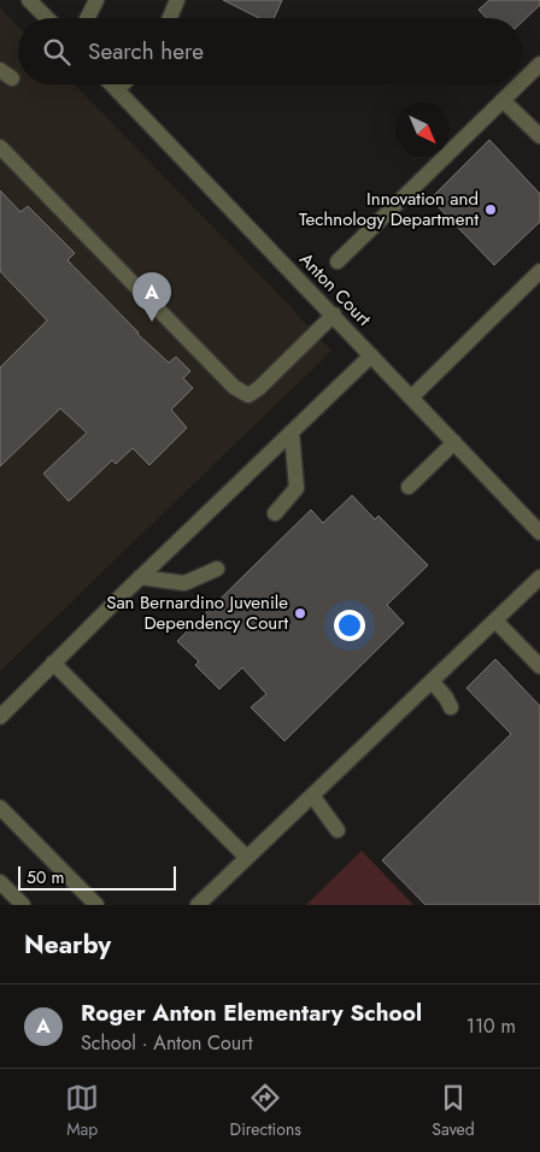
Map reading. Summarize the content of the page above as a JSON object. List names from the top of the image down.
{
  "streets": {
    "street": ["Anton Court"]
  },
  "places": ["Innovation and Technology Department", "San Bernardino Juvenile Dependency Court"],
  "scale_bar": "50 m",
  "north": "bottom right",
  "page": {
    "search": "Search here",
    "pins": "A",
    "scale": "50 m",
    "heading": "Nearby",
    "list": [
      {
        "mark": "A",
        "name": "Roger Anton Elementary School",
        "note": "School · Anton Court",
        "value": "110 m"
      }
    ],
    "nav": ["Map", "Directions", "Saved"]
  }
}
